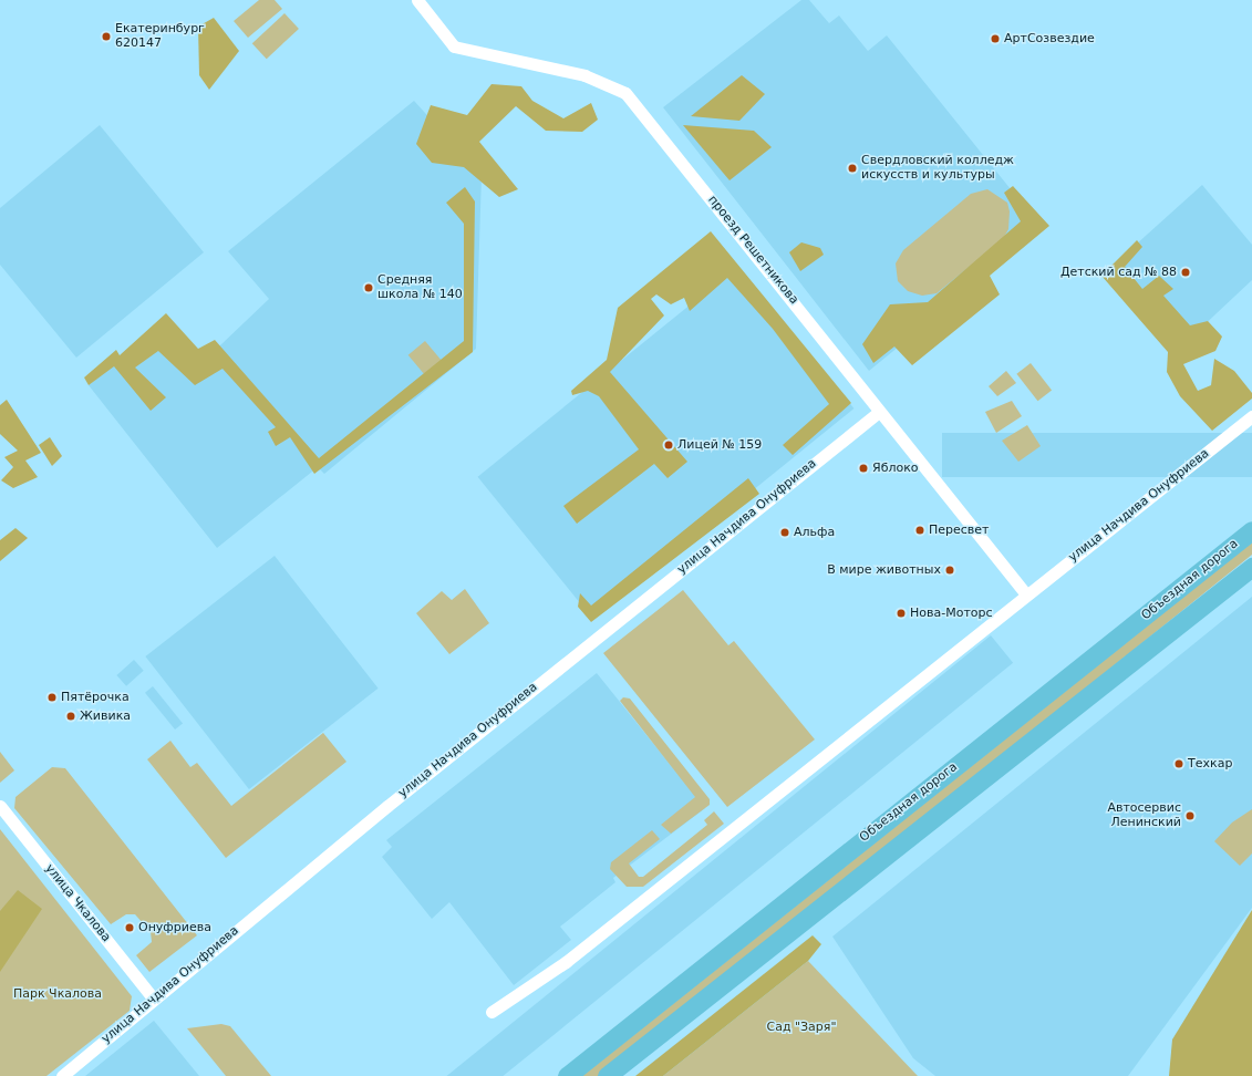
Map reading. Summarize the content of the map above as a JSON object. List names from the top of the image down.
{
  "streets": {
    "main road": ["Объездная дорога"],
    "street": ["проезд Решетникова", "улица Начдива Онуфриева", "улица Чкалова"]
  },
  "crossings": [
    ["проезд Решетникова", "улица Начдива Онуфриева"],
    ["улица Начдива Онуфриева", "улица Чкалова"]
  ],
  "parks": ["Парк Чкалова", "Сад \"Заря\""],
  "places": [
    "Екатеринбург 620147",
    "АртСозвездие",
    "Свердловский колледж искусств и культуры",
    "Детский сад № 88",
    "Средняя школа № 140",
    "Лицей № 159",
    "Яблоко",
    "Пересвет",
    "Альфа",
    "В мире животных",
    "Нова-Моторс",
    "Пятёрочка",
    "Живика",
    "Техкар",
    "Автосервис Ленинский",
    "Онуфриева"
  ]
}
